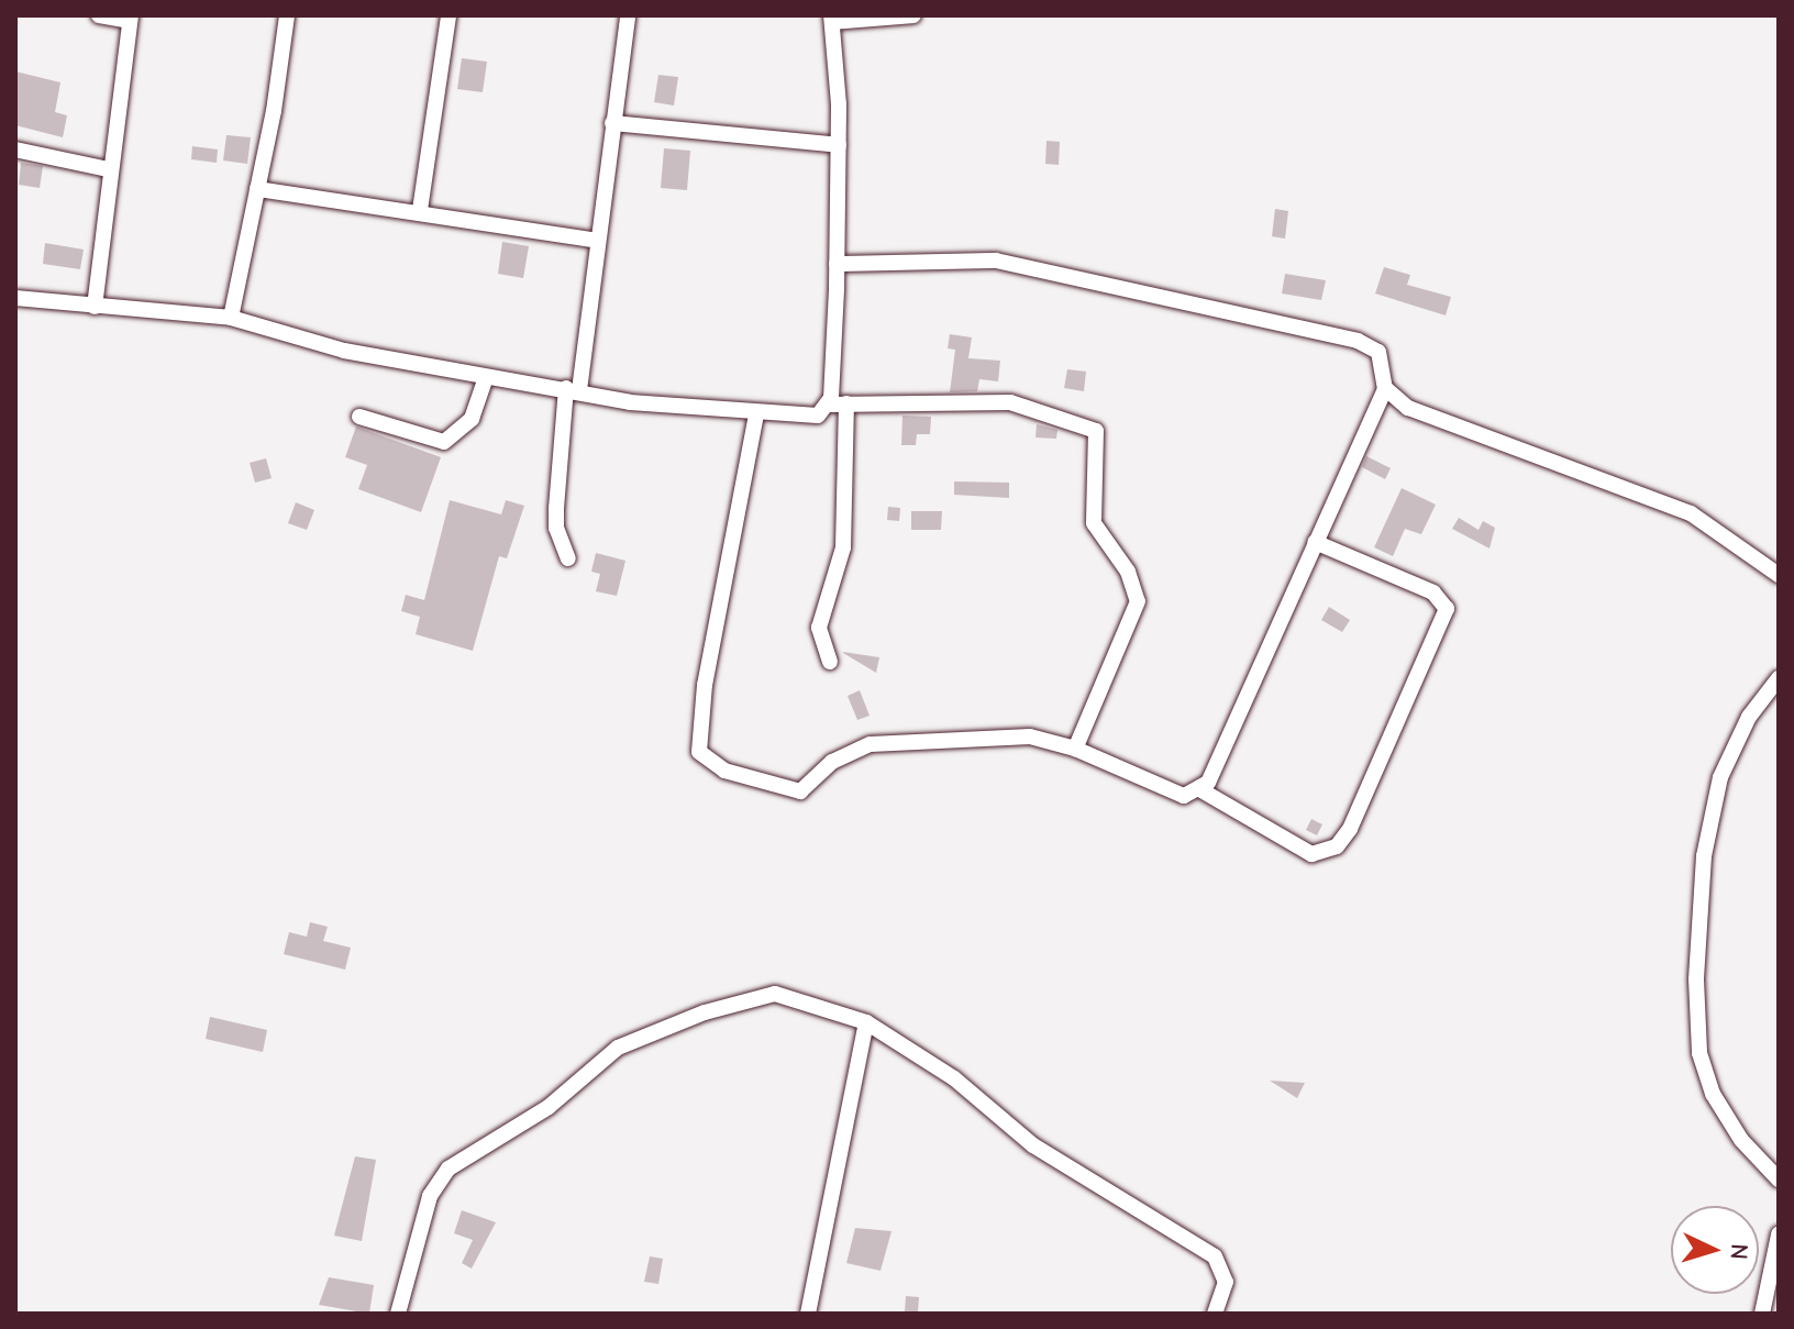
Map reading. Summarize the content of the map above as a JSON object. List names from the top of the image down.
{
  "north": "right"
}
